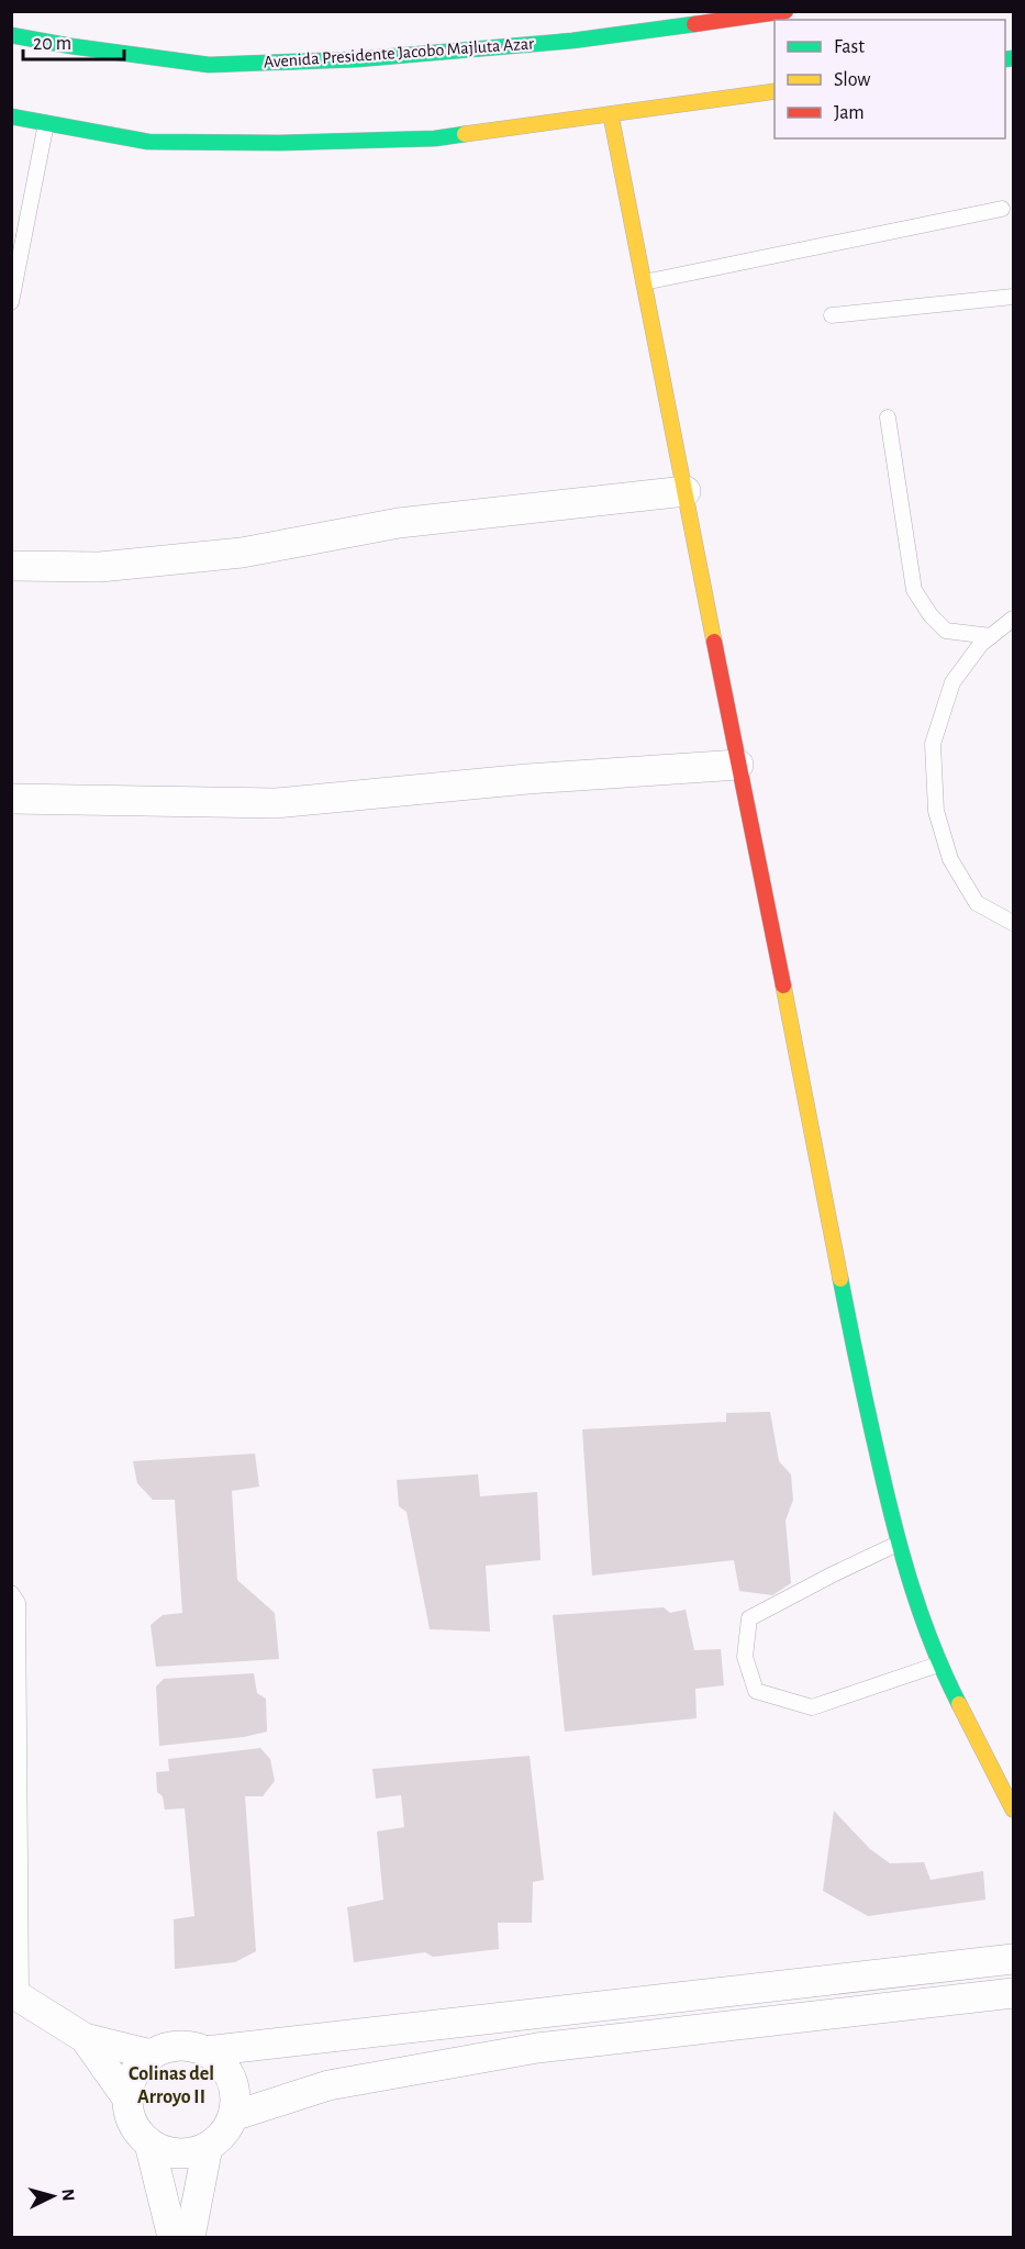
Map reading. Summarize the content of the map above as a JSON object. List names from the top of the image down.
{
  "streets": {
    "street": ["Avenida Presidente Jacobo Majluta Azar"]
  },
  "districts": ["Colinas del Arroyo II"],
  "legend": ["Fast", "Slow", "Jam"],
  "scale_bar": "20 m",
  "north": "right"
}
